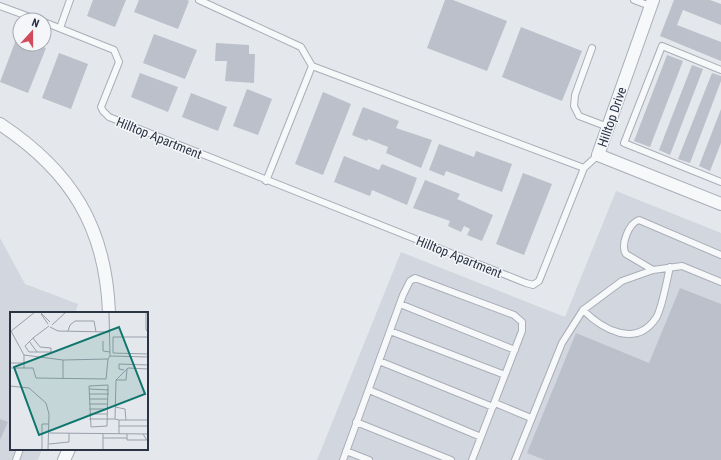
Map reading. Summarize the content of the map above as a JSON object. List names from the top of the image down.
{
  "streets": {
    "street": ["Hilltop Drive"],
    "lane": ["Hilltop Apartment"]
  },
  "crossings": [
    ["Hilltop Drive", "Hilltop Apartment"]
  ],
  "north": "top"
}
